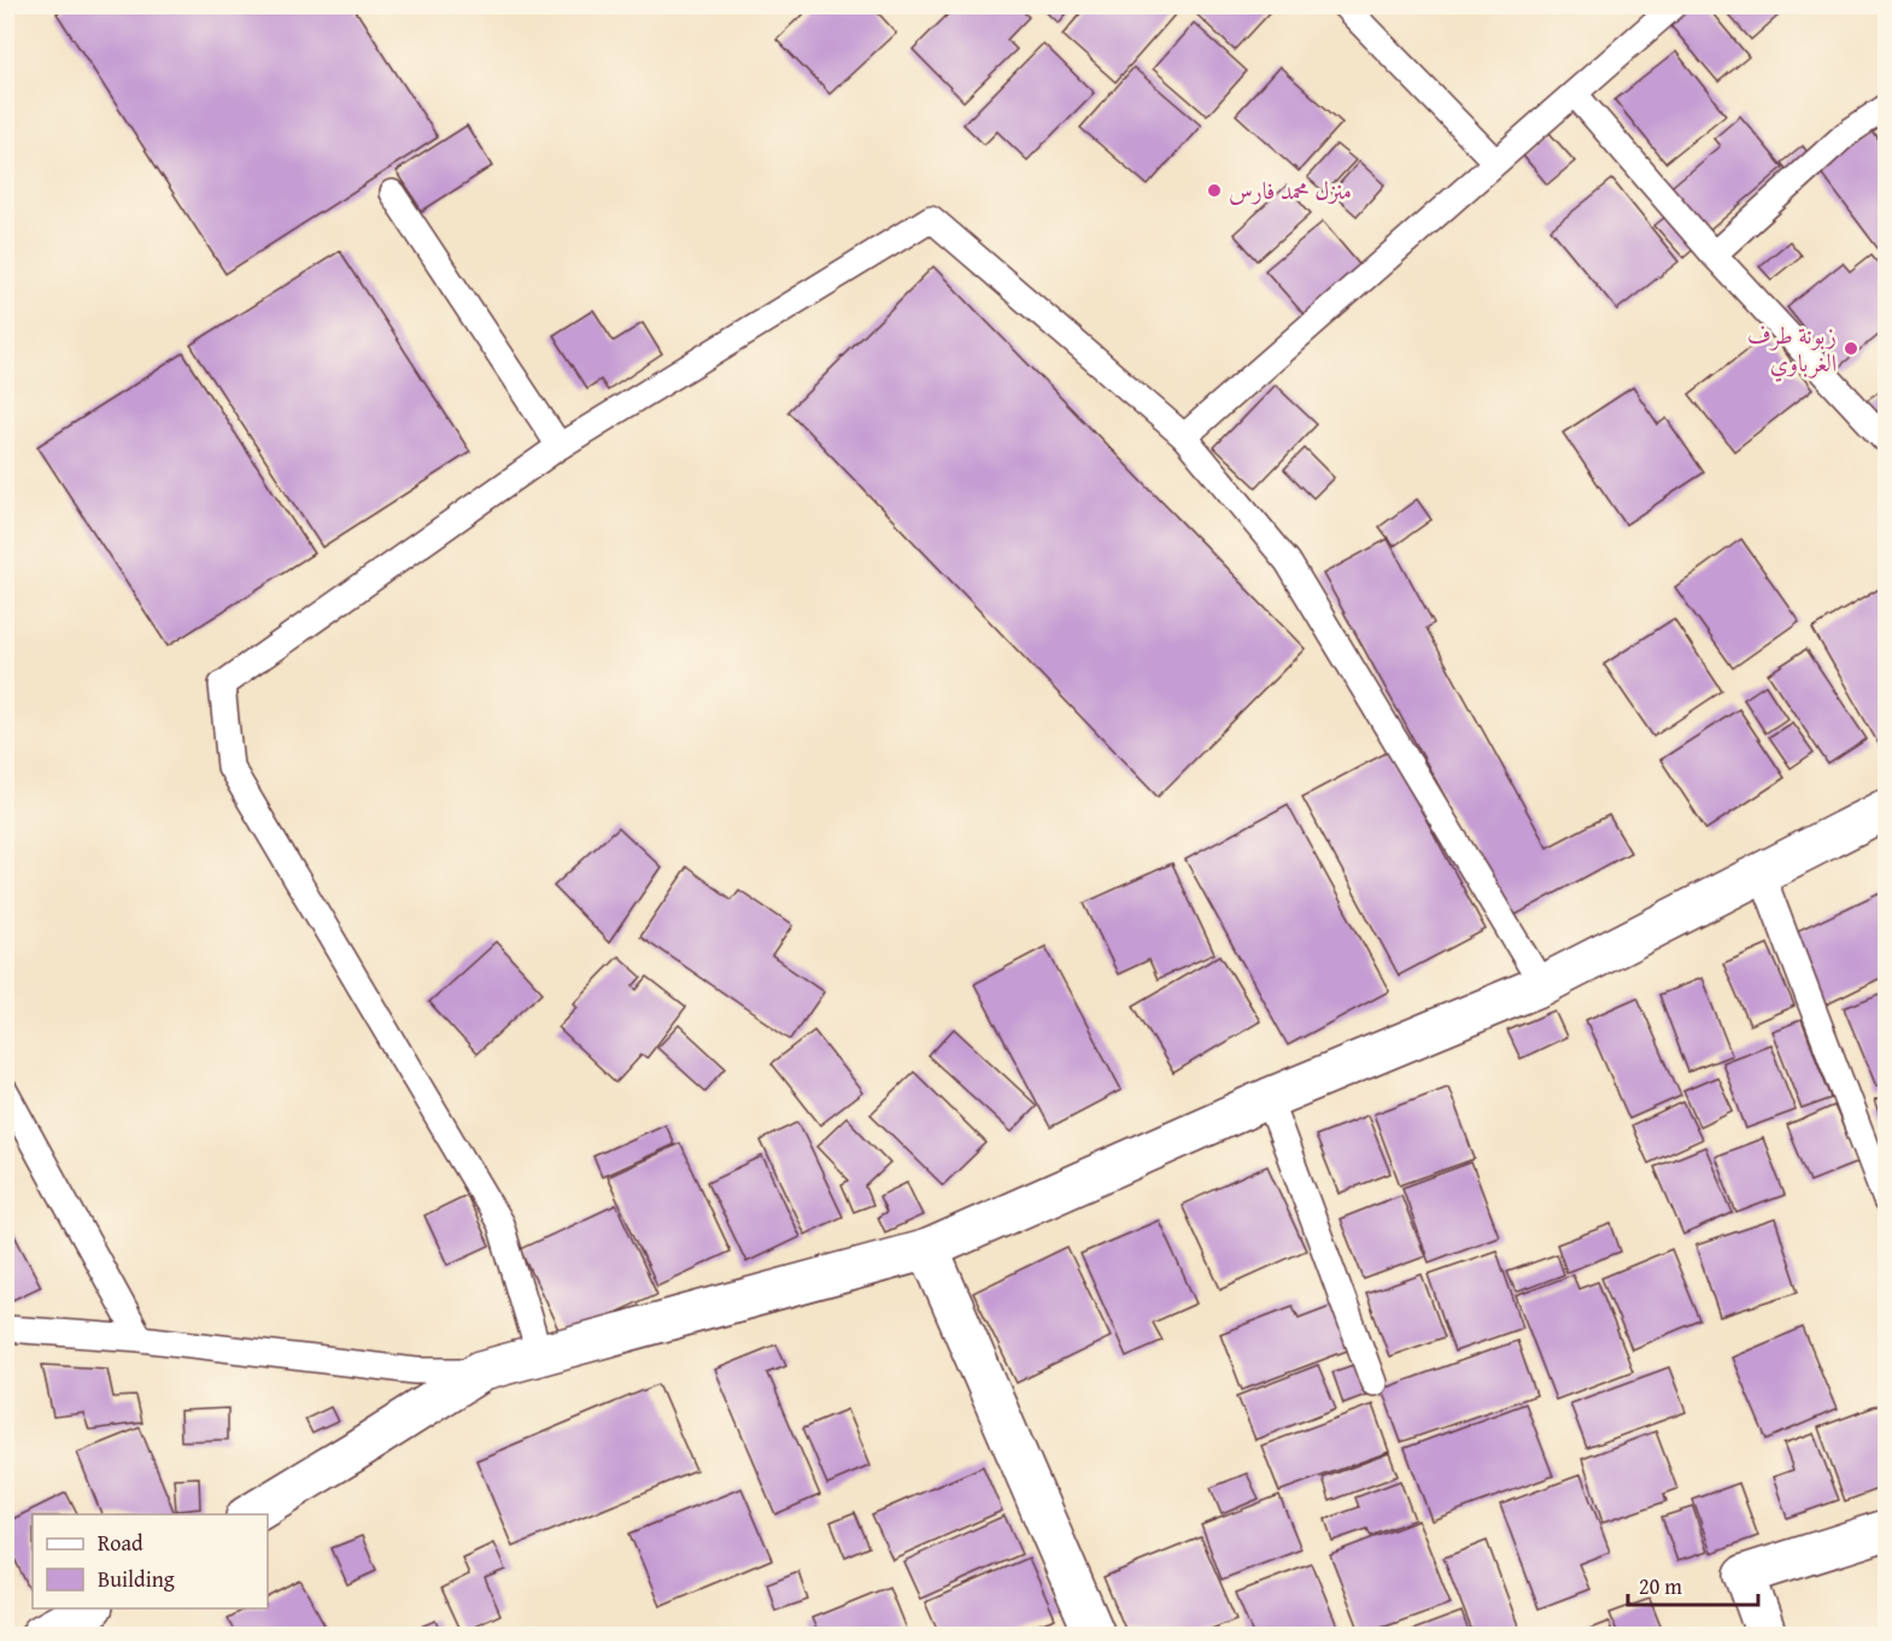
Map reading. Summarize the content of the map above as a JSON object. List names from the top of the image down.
{
  "places": ["منزل محمد فارس", "زبونة طرف الغرباوي"],
  "legend": ["Road", "Building"],
  "scale_bar": "20 m"
}
